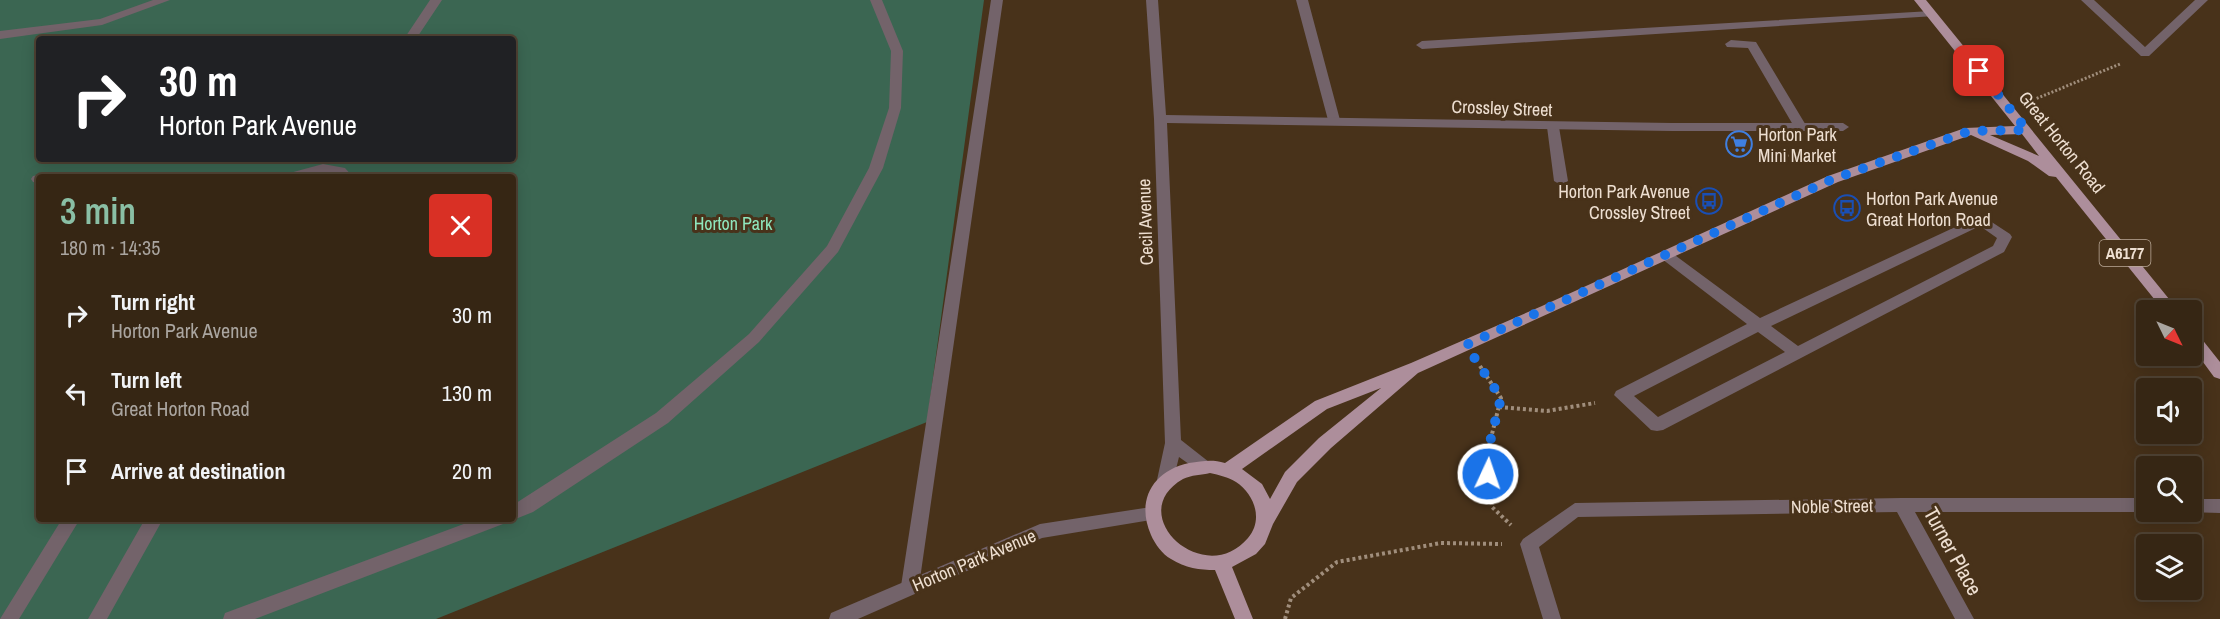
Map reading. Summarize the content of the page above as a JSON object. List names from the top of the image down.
{
  "streets": {
    "main road": ["Great Horton Road", "A6177"],
    "street": [
      "Crossley Street",
      "Cecil Avenue",
      "Noble Street",
      "Turner Place",
      "Horton Park Avenue"
    ]
  },
  "crossings": [
    ["Crossley Street", "Cecil Avenue"],
    ["Cecil Avenue", "Horton Park Avenue"],
    ["Noble Street", "Turner Place"]
  ],
  "parks": ["Horton Park"],
  "places": {
    "supermarket": ["Horton Park Mini Market"],
    "bus stop": ["Horton Park Avenue Crossley Street", "Horton Park Avenue Great Horton Road"]
  },
  "north": "bottom right",
  "page": {
    "turn": ["30 m", "Horton Park Avenue"],
    "heading": ["3 min", "180 m · 14:35"],
    "list": [
      {
        "name": "Turn right",
        "note": "Horton Park Avenue",
        "value": "30 m"
      },
      {
        "name": "Turn left",
        "note": "Great Horton Road",
        "value": "130 m"
      },
      {
        "name": "Arrive at destination",
        "value": "20 m"
      }
    ]
  }
}
